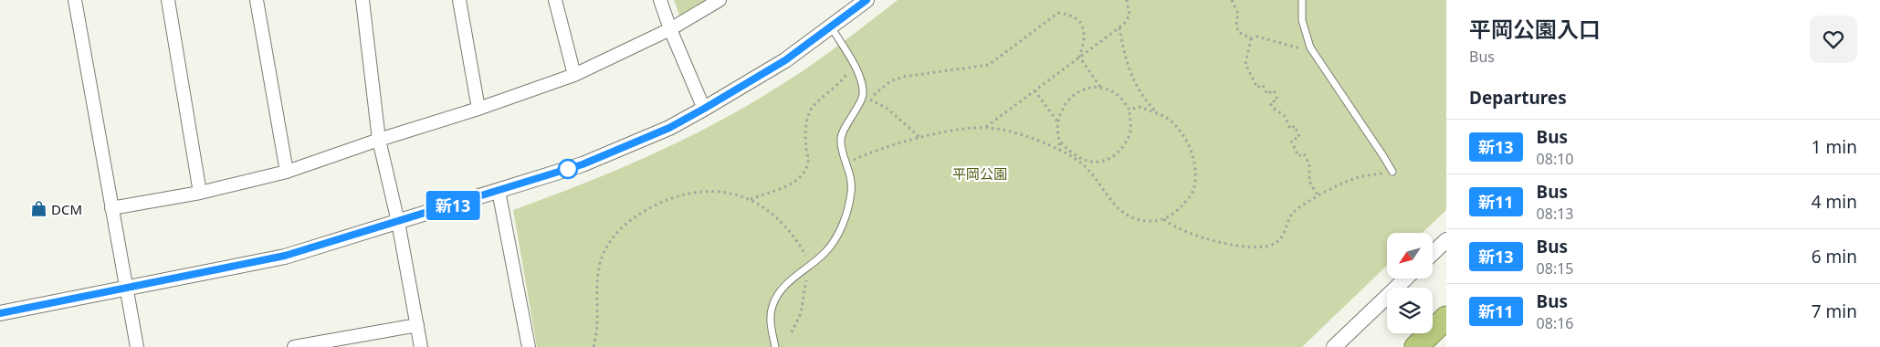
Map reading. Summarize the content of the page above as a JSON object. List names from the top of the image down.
{
  "parks": ["平岡公園"],
  "places": {
    "shop": ["DCM"]
  },
  "lines": ["bus line 新13"],
  "north": "bottom left",
  "page": {
    "on_map": "新13",
    "heading": [
      ["平岡公園入口", "Bus"],
      "Departures"
    ],
    "list": [
      {
        "mark": "新13",
        "name": "Bus",
        "note": "08:10",
        "value": "1 min"
      },
      {
        "mark": "新11",
        "name": "Bus",
        "note": "08:13",
        "value": "4 min"
      },
      {
        "mark": "新13",
        "name": "Bus",
        "note": "08:15",
        "value": "6 min"
      },
      {
        "mark": "新11",
        "name": "Bus",
        "note": "08:16",
        "value": "7 min"
      }
    ]
  }
}
